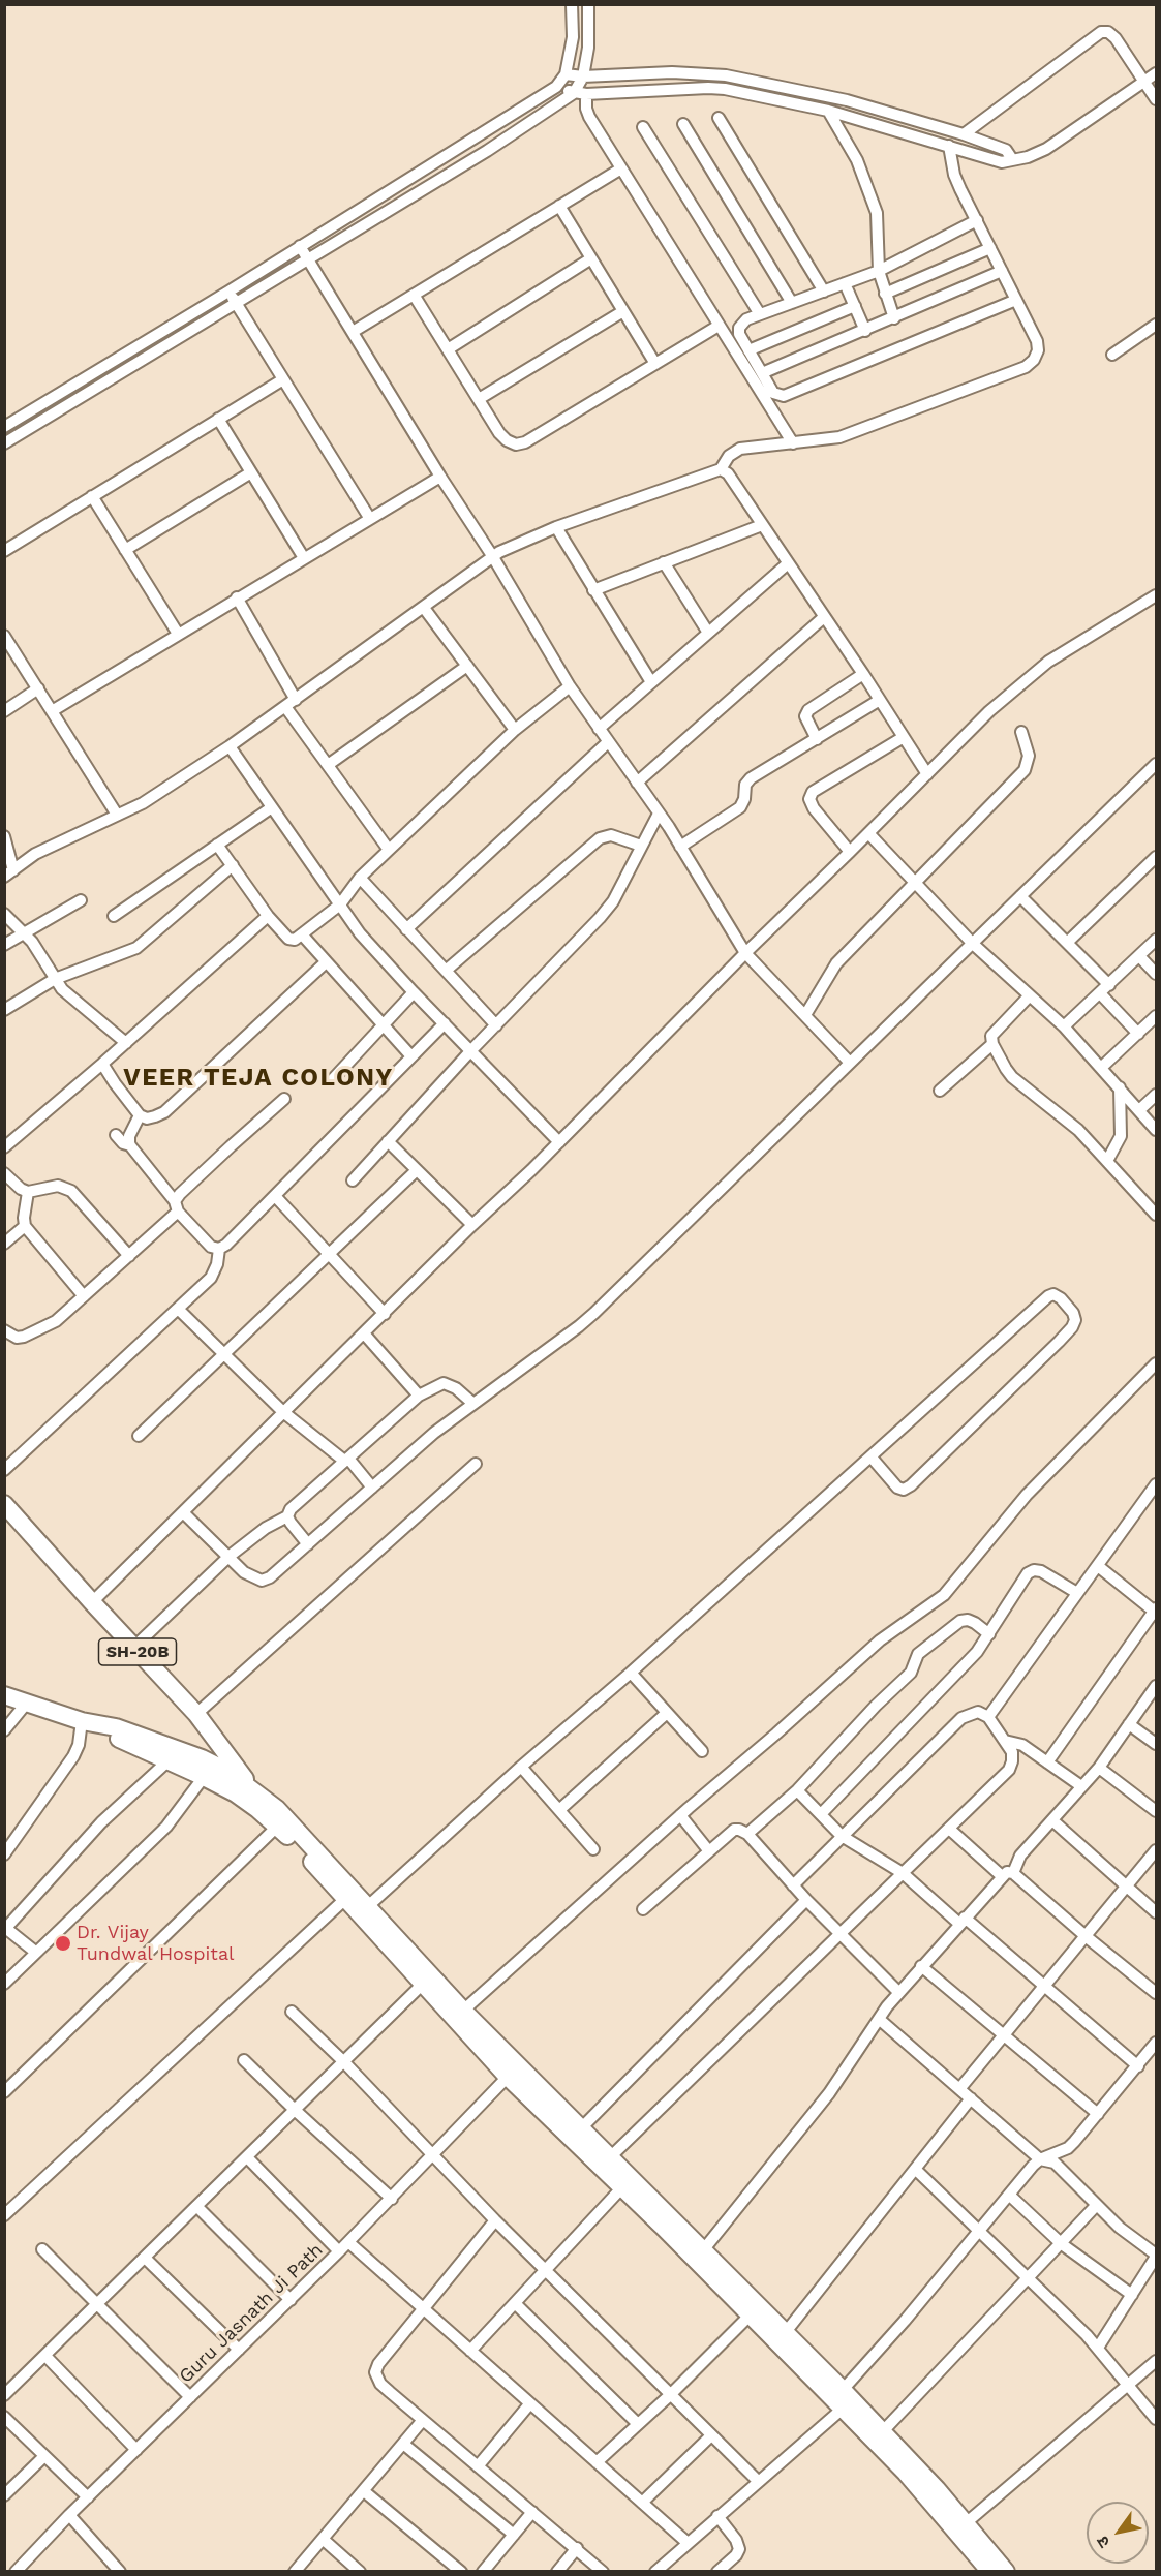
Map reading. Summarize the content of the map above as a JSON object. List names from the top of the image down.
{
  "streets": {
    "main road": ["SH-20B"],
    "street": ["Guru Jasnath Ji Path"]
  },
  "districts": ["VEER TEJA COLONY"],
  "places": ["Dr. Vijay Tundwal Hospital"],
  "north": "bottom left"
}
